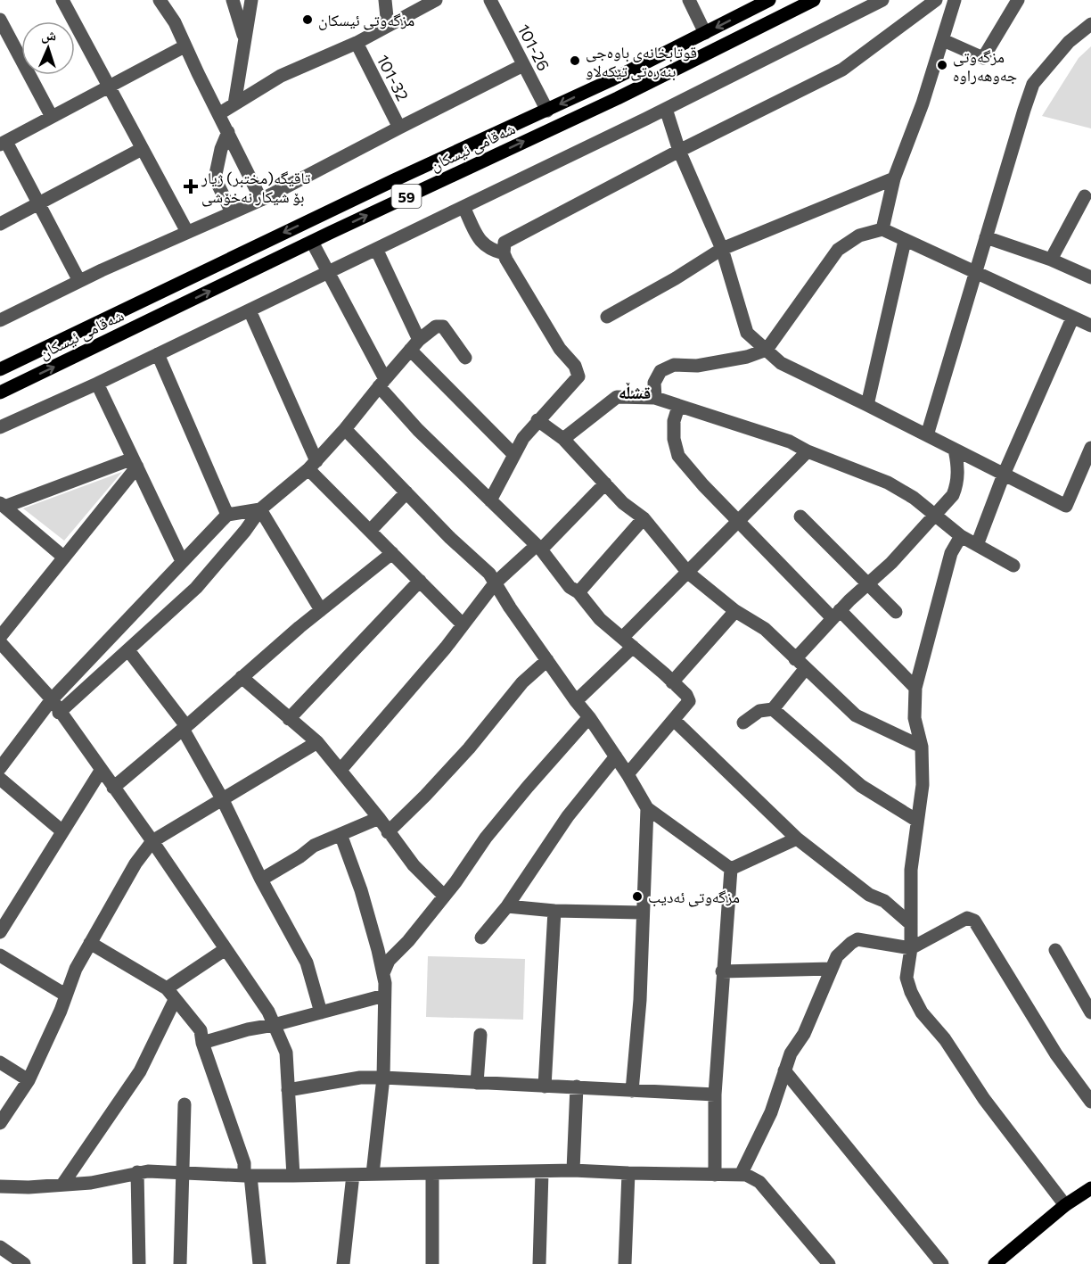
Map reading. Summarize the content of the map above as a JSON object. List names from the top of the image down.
{
  "streets": {
    "main road": ["شەقامی ئیسکان", "59"],
    "street": ["101-26", "101-32"]
  },
  "crossings": [
    ["101-26", "شەقامی ئیسکان"]
  ],
  "districts": ["قشڵه‌"],
  "places": {
    "other": [
      "مزگەوتی ئیسکان",
      "قوتابخانه‌ی باوه‌جی بنه‌ره‌تی تێكه‌لاو",
      "مزگه‌وتی جه‌وهه‌راوه",
      "مزگەوتی ئەدیب"
    ],
    "health": ["تاقیگە(مختبر) ژیار بۆ شیکار نەخۆشی"]
  },
  "north": "top"
}
